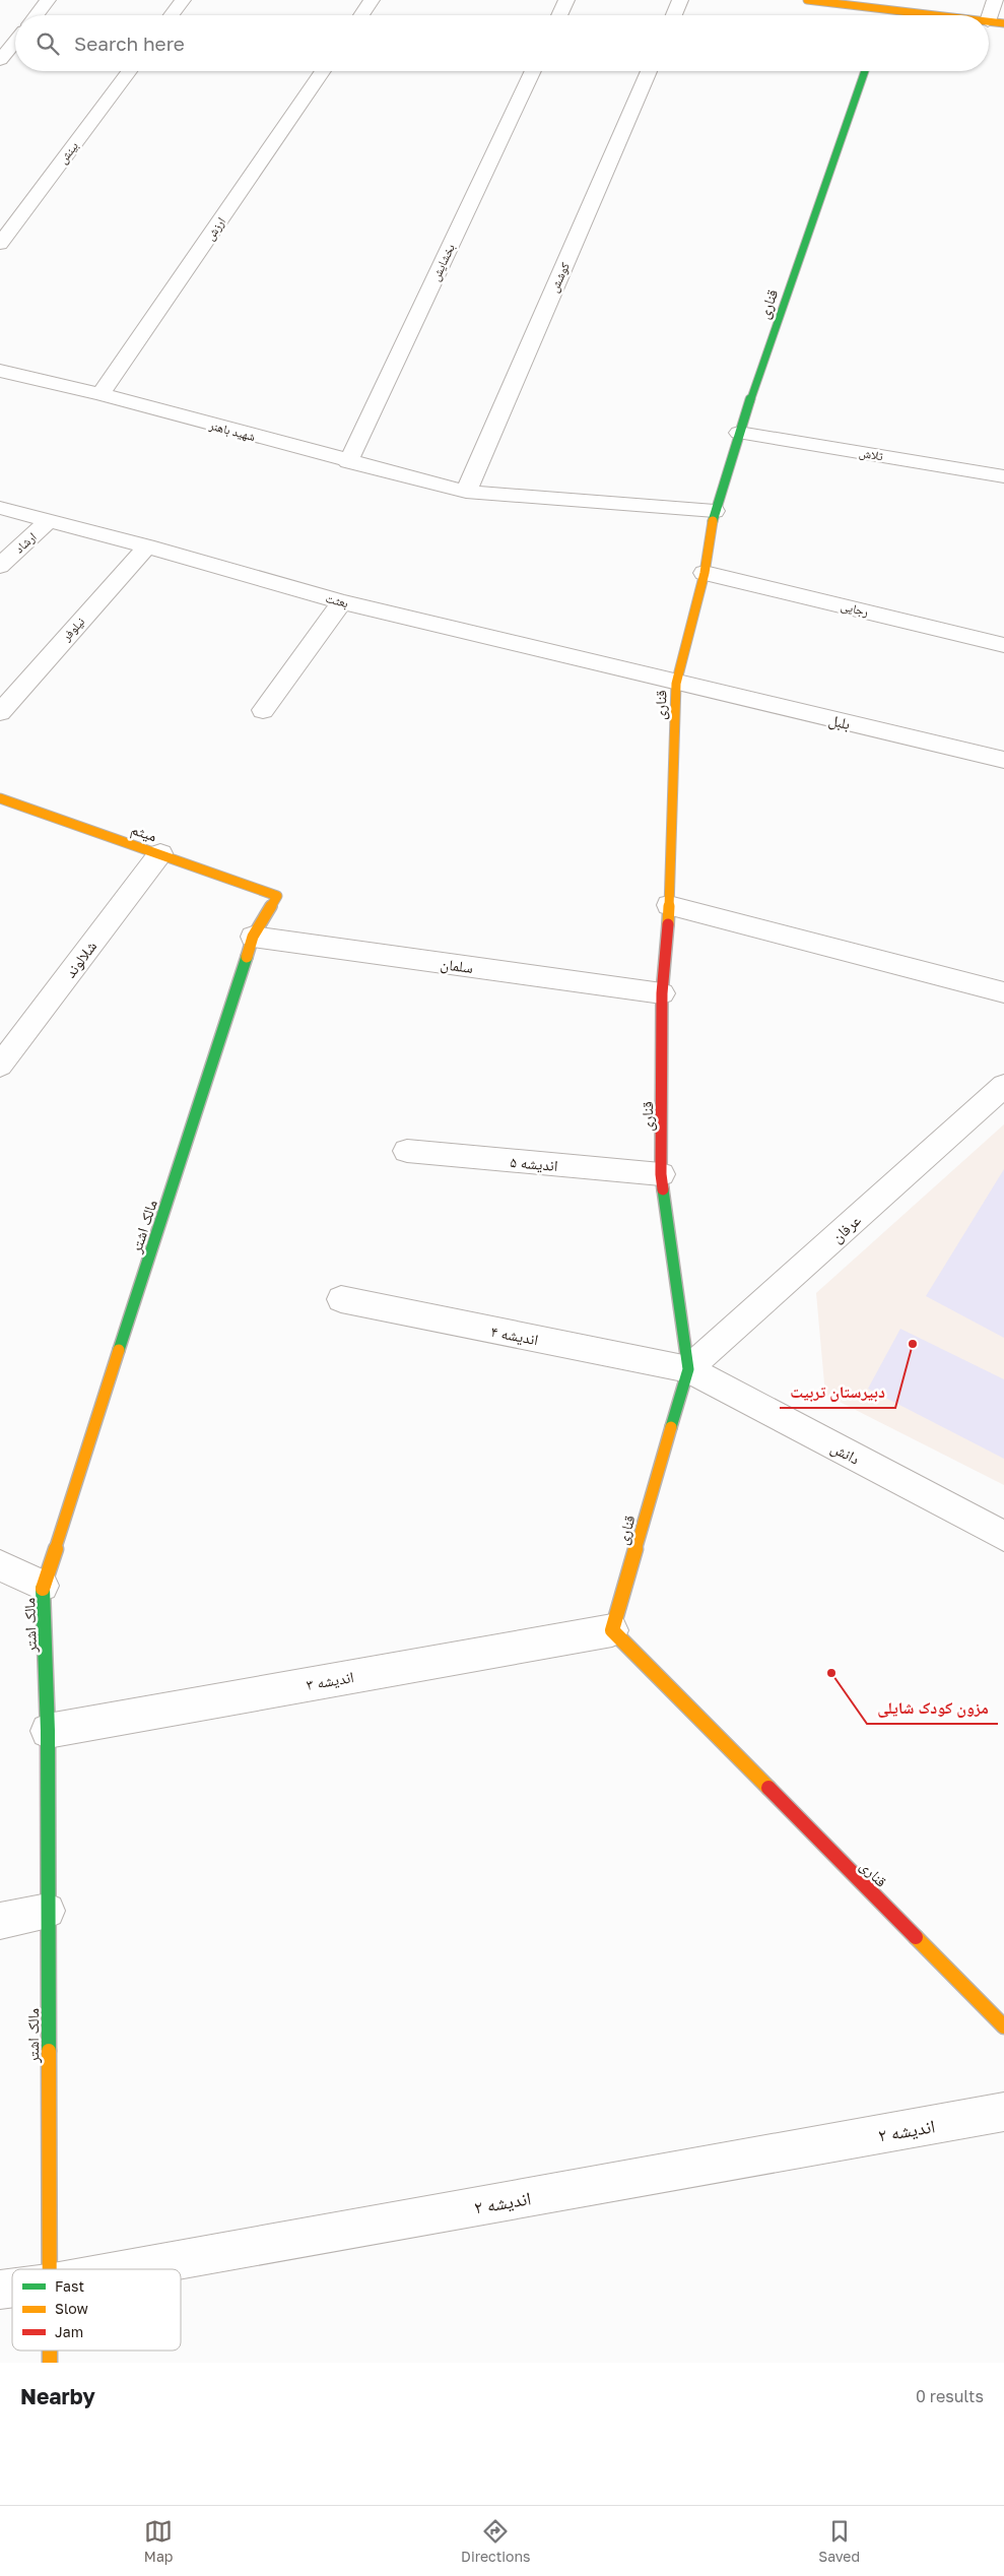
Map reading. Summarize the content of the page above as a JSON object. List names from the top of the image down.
{
  "streets": {
    "street": [
      "بینش",
      "ارزش",
      "بخشایش",
      "کوشش",
      "قناری",
      "شهید باهنر",
      "تلاش",
      "ارشاد",
      "بعثت",
      "رجایی",
      "نیلوفر",
      "بلبل",
      "میثم",
      "شلالوند",
      "سلمان",
      "اندیشه ۵",
      "مالک اشتر",
      "عرفان",
      "اندیشه ۴",
      "دانش",
      "اندیشه ۳",
      "اندیشه ۲"
    ]
  },
  "crossings": [
    ["ارزش", "شهید باهنر"],
    ["بخشایش", "شهید باهنر"],
    ["کوشش", "شهید باهنر"],
    ["قناری", "شهید باهنر"],
    ["قناری", "تلاش"],
    ["قناری", "بعثت"],
    ["قناری", "رجایی"],
    ["قناری", "بلبل"],
    ["قناری", "سلمان"],
    ["قناری", "اندیشه ۵"],
    ["قناری", "عرفان"],
    ["قناری", "اندیشه ۴"],
    ["قناری", "دانش"],
    ["قناری", "اندیشه ۳"],
    ["ارشاد", "بعثت"],
    ["بعثت", "نیلوفر"],
    ["بعثت", "بلبل"],
    ["میثم", "شلالوند"],
    ["میثم", "مالک اشتر"],
    ["سلمان", "مالک اشتر"],
    ["مالک اشتر", "اندیشه ۳"],
    ["عرفان", "اندیشه ۴"],
    ["عرفان", "دانش"],
    ["اندیشه ۴", "دانش"]
  ],
  "places": ["دبیرستان تربیت", "مزون کودک شایلی"],
  "legend": ["Fast", "Slow", "Jam"],
  "page": {
    "search": "Search here",
    "heading": ["Nearby", "0 results"],
    "nav": ["Map", "Directions", "Saved"]
  }
}
